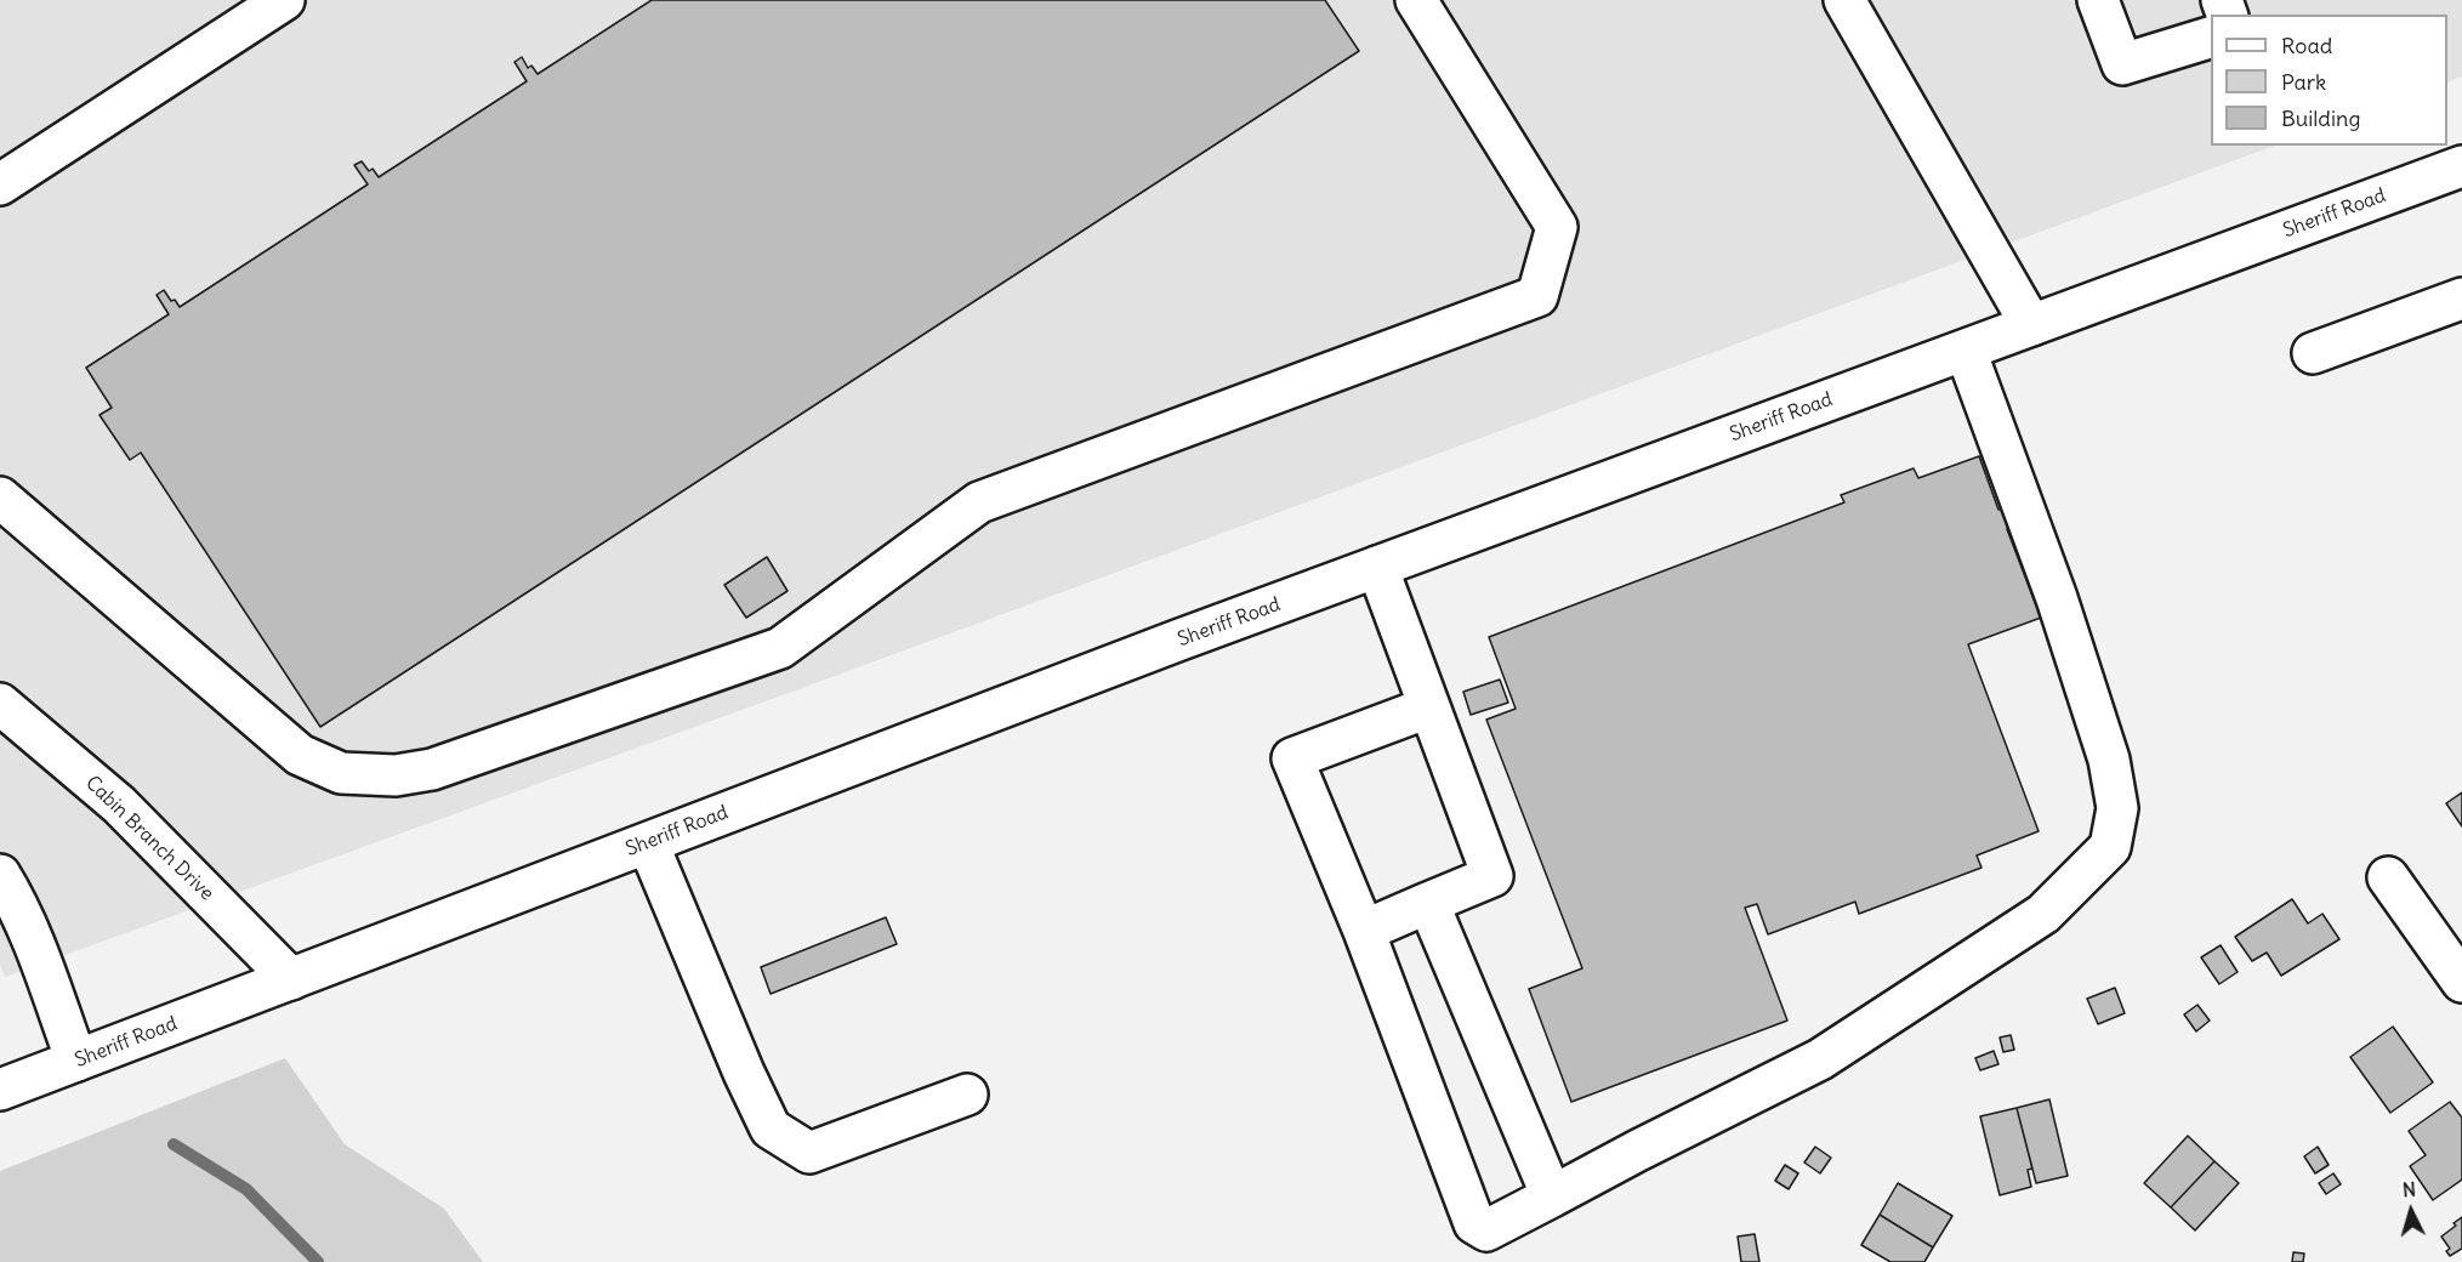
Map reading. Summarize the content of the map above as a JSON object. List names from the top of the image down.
{
  "streets": {
    "main road": ["Sheriff Road", "Cabin Branch Drive"]
  },
  "crossings": [
    ["Sheriff Road", "Cabin Branch Drive"]
  ],
  "legend": ["Road", "Park", "Building"],
  "north": "top"
}
